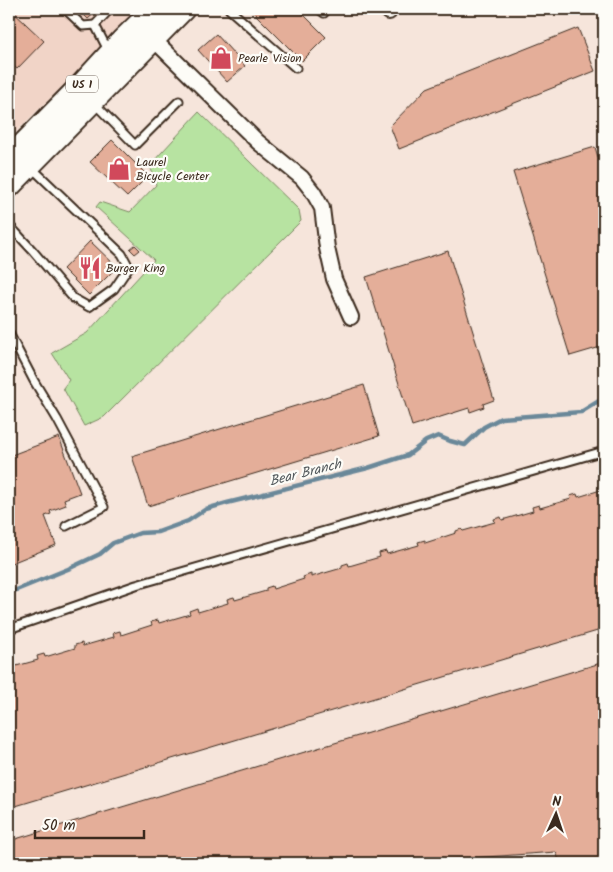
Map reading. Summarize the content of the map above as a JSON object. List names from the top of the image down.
{
  "streets": {
    "main road": ["US 1"]
  },
  "water": ["Bear Branch"],
  "places": {
    "shop": ["Pearle Vision", "Laurel Bicycle Center"],
    "restaurant": ["Burger King"]
  },
  "scale_bar": "50 m",
  "north": "top"
}
